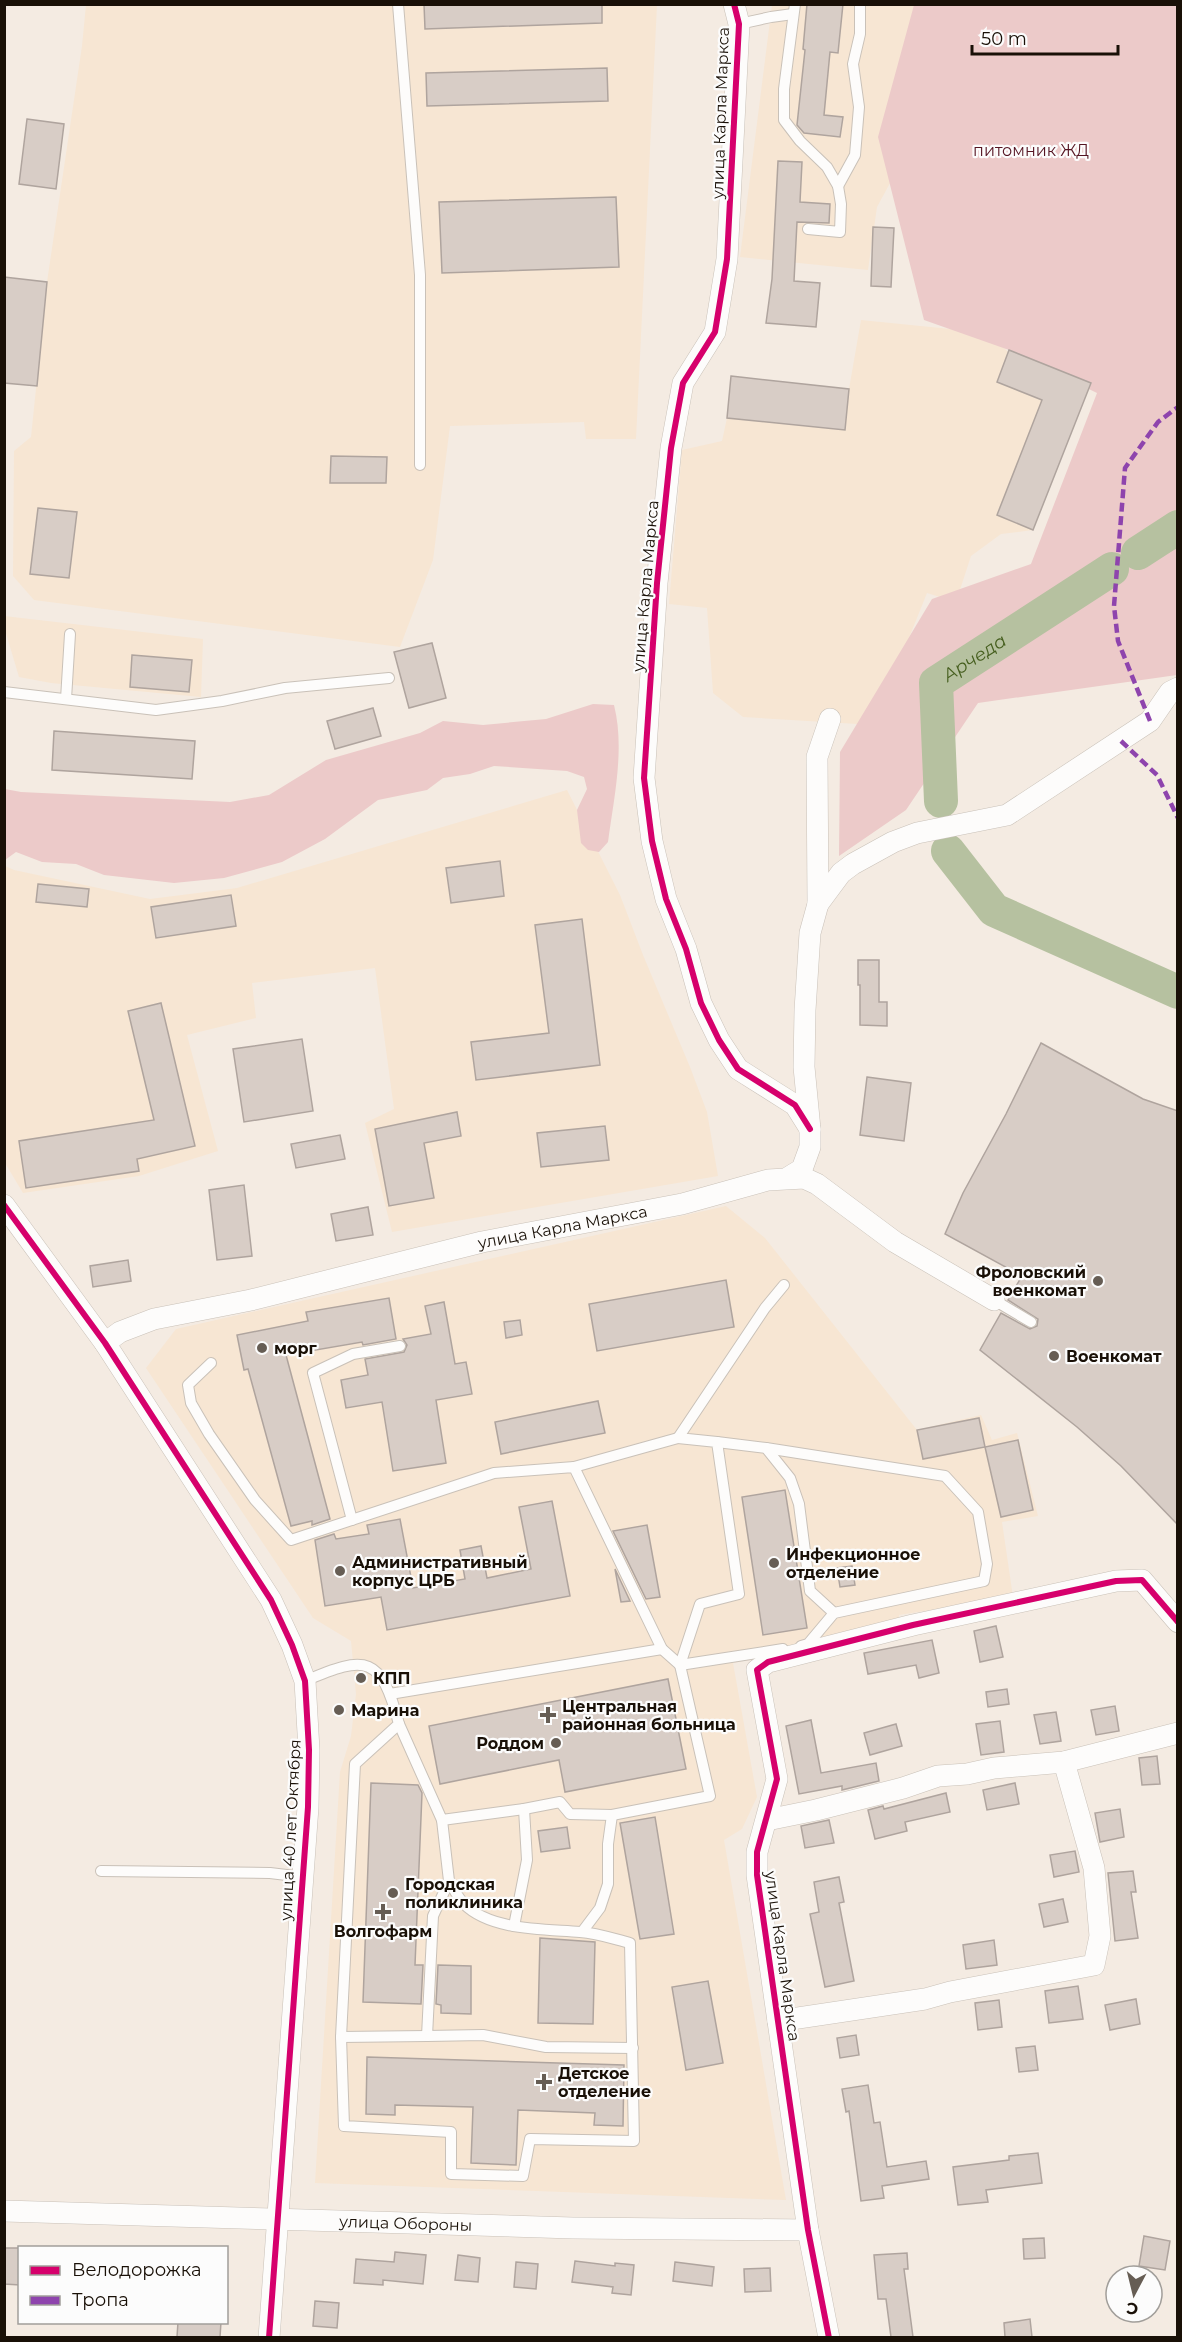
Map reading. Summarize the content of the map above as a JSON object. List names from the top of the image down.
{
  "streets": {
    "street": ["улица Карла Маркса", "улица 40 лет Октября", "улица Обороны"]
  },
  "crossings": [
    ["улица Карла Маркса", "улица 40 лет Октября"],
    ["улица Карла Маркса", "улица Обороны"],
    ["улица 40 лет Октября", "улица Обороны"]
  ],
  "water": ["Арчеда"],
  "parks": ["питомник ЖД"],
  "places": {
    "other": [
      "Фроловский военкомат",
      "морг",
      "Военкомат",
      "Инфекционное отделение",
      "Административный корпус ЦРБ",
      "КПП",
      "Марина",
      "Роддом",
      "Городская поликлиника"
    ],
    "health": ["Центральная районная больница", "Волгофарм", "Детское отделение"]
  },
  "legend": ["Велодорожка", "Тропа"],
  "scale_bar": "50 m",
  "north": "bottom"
}
